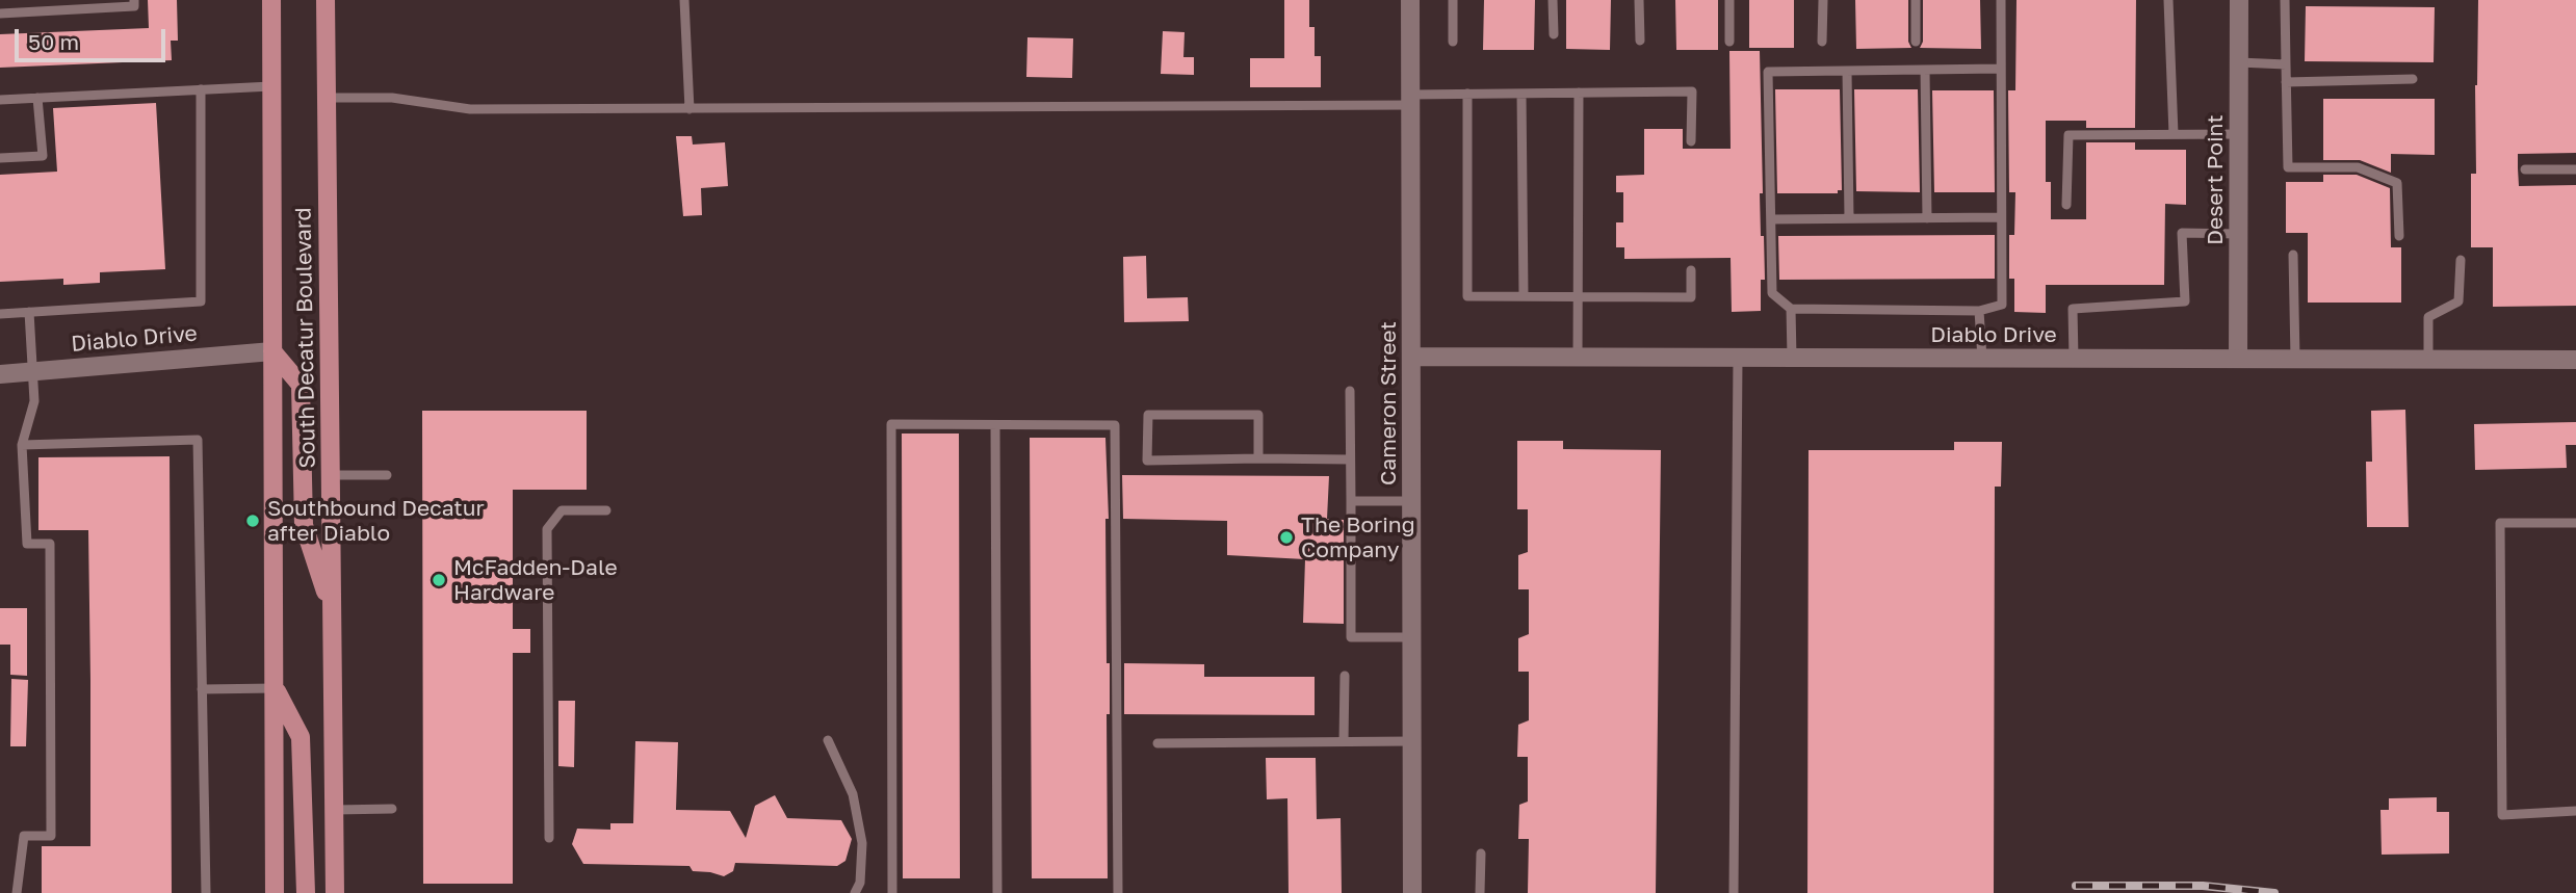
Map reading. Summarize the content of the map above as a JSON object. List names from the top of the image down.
{
  "streets": {
    "main road": ["South Decatur Boulevard"],
    "street": ["Desert Point", "Diablo Drive", "Cameron Street"]
  },
  "crossings": [
    ["Desert Point", "Diablo Drive"],
    ["Diablo Drive", "South Decatur Boulevard"],
    ["Diablo Drive", "Cameron Street"]
  ],
  "places": ["Southbound Decatur after Diablo", "The Boring Company", "McFadden-Dale Hardware"],
  "scale_bar": "50 m"
}
